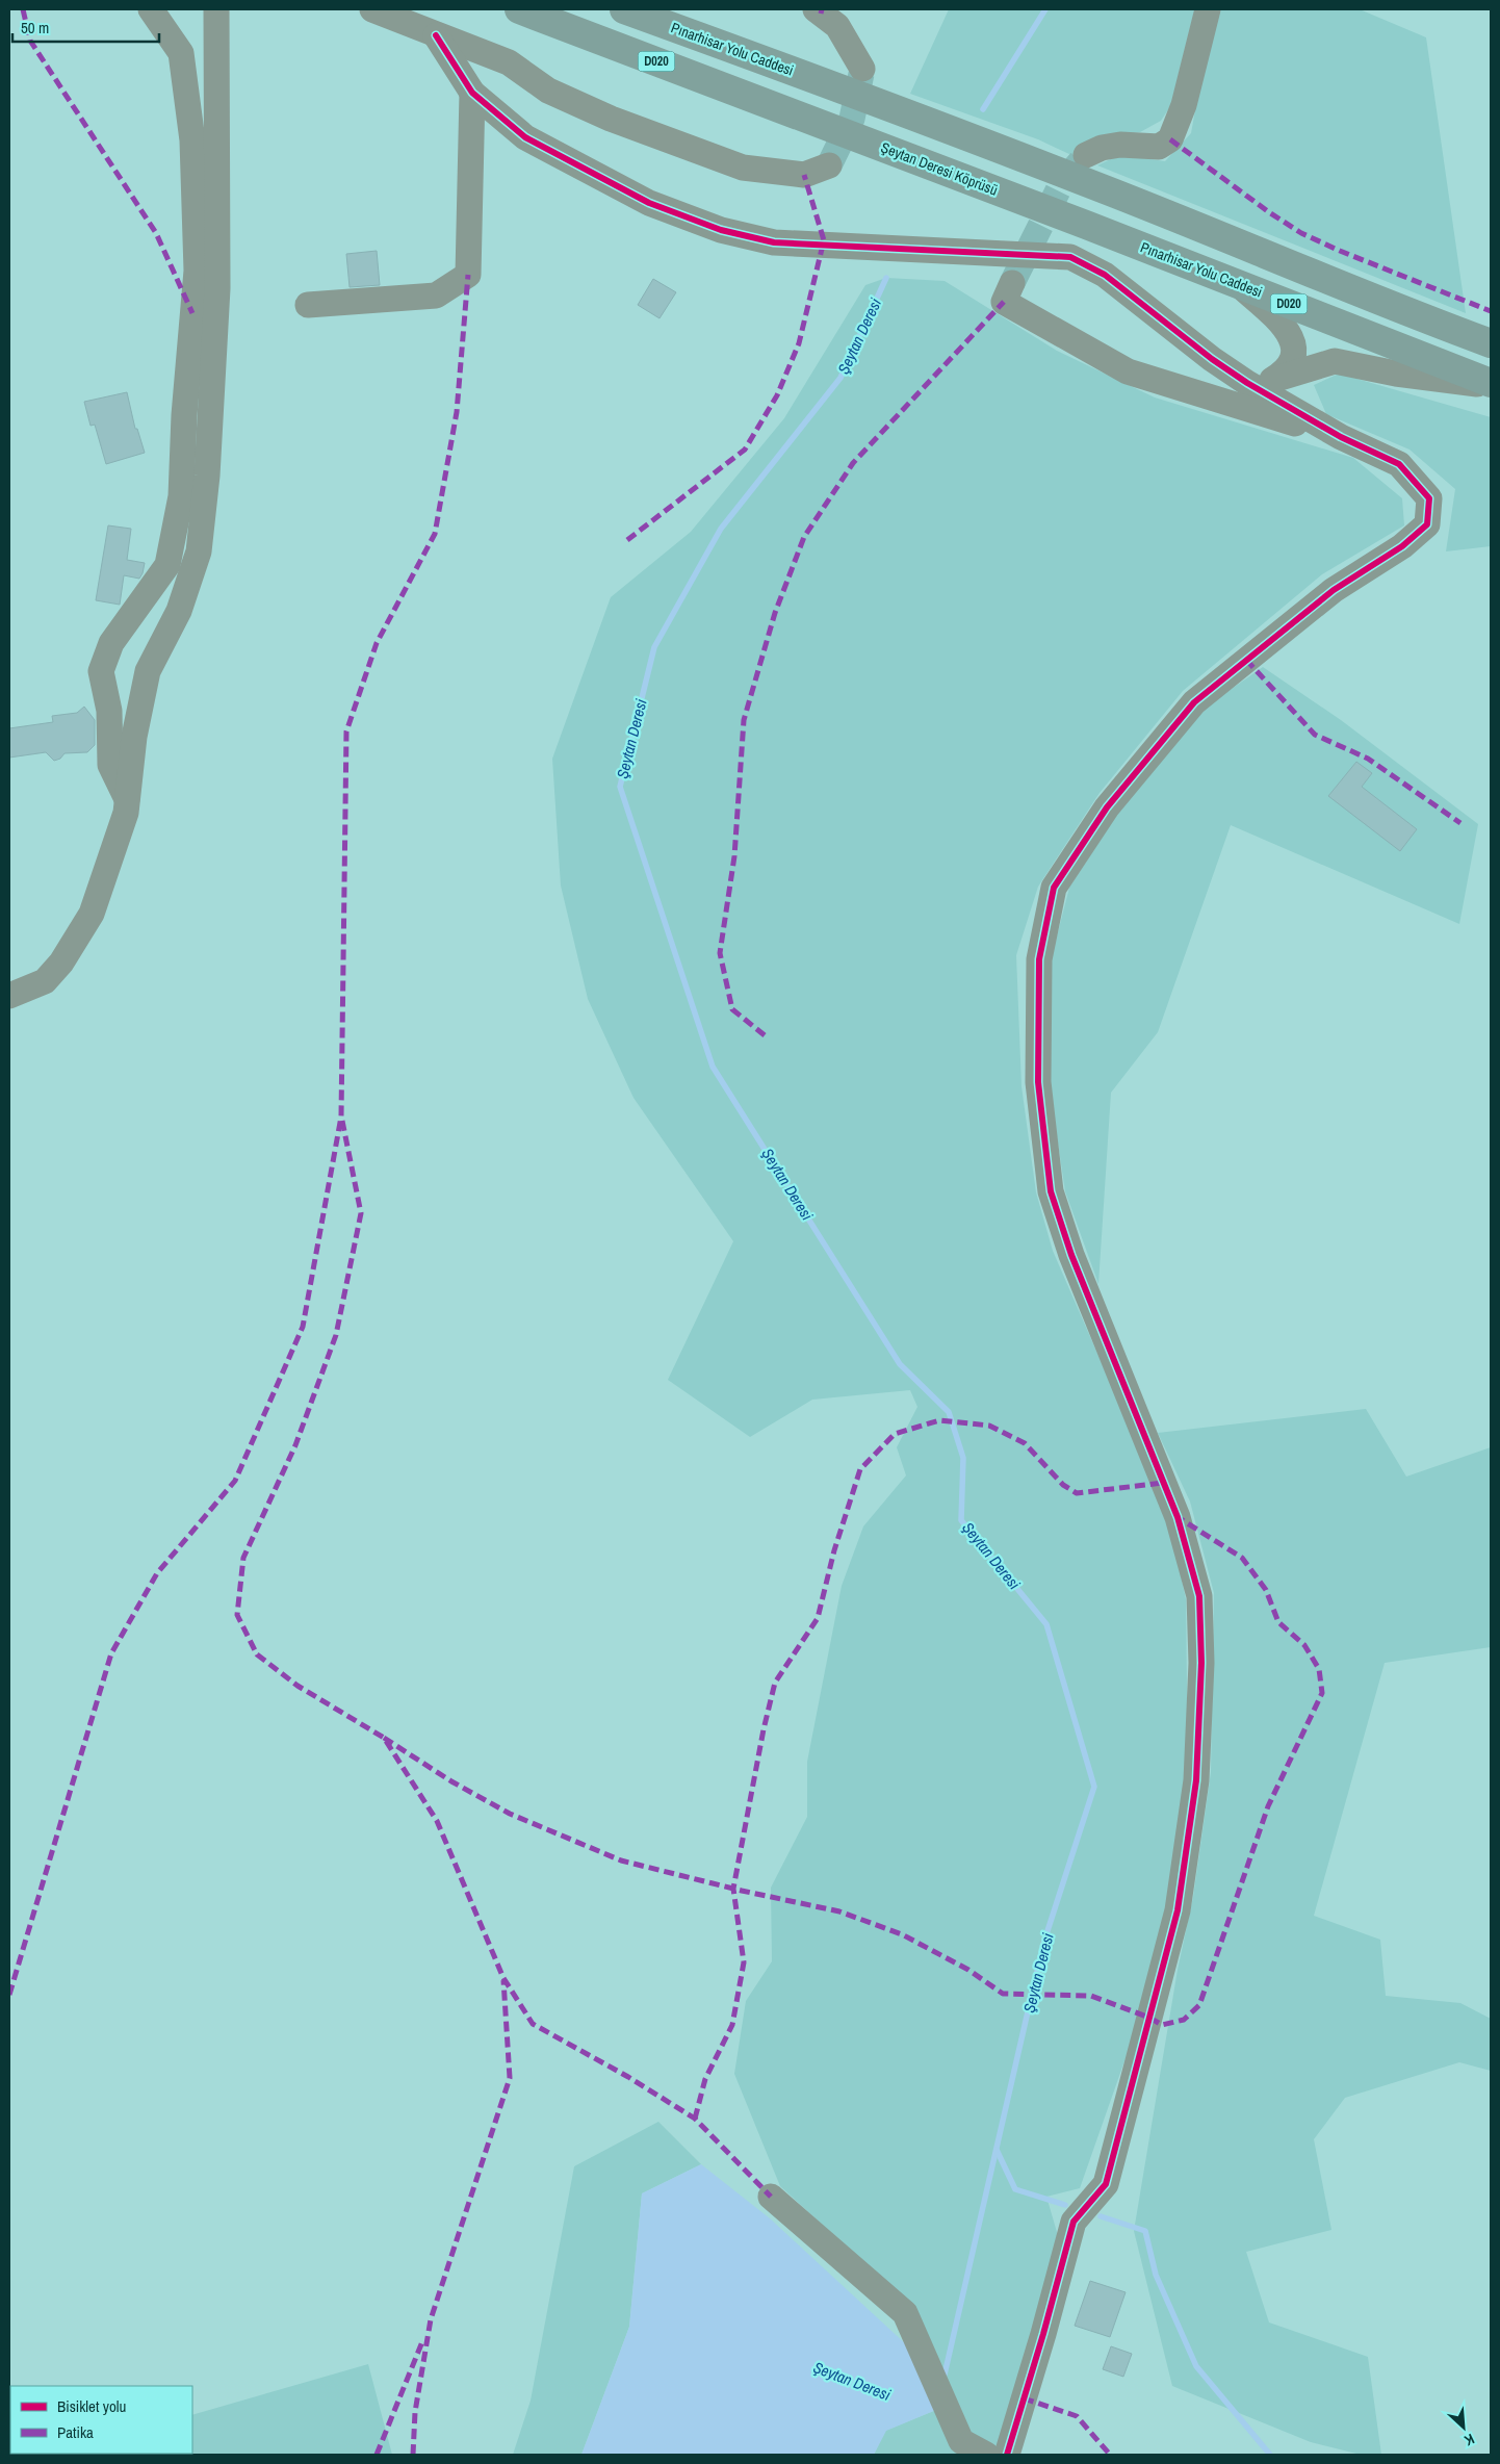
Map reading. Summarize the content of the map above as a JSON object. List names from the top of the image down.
{
  "streets": {
    "highway": ["Pınarhisar Yolu Caddesi", "D020", "Şeytan Deresi Köprüsü"]
  },
  "crossings": [
    ["Pınarhisar Yolu Caddesi", "Şeytan Deresi Köprüsü"]
  ],
  "water": ["Şeytan Deresi"],
  "legend": ["Bisiklet yolu", "Patika"],
  "scale_bar": "50 m",
  "north": "bottom right"
}
